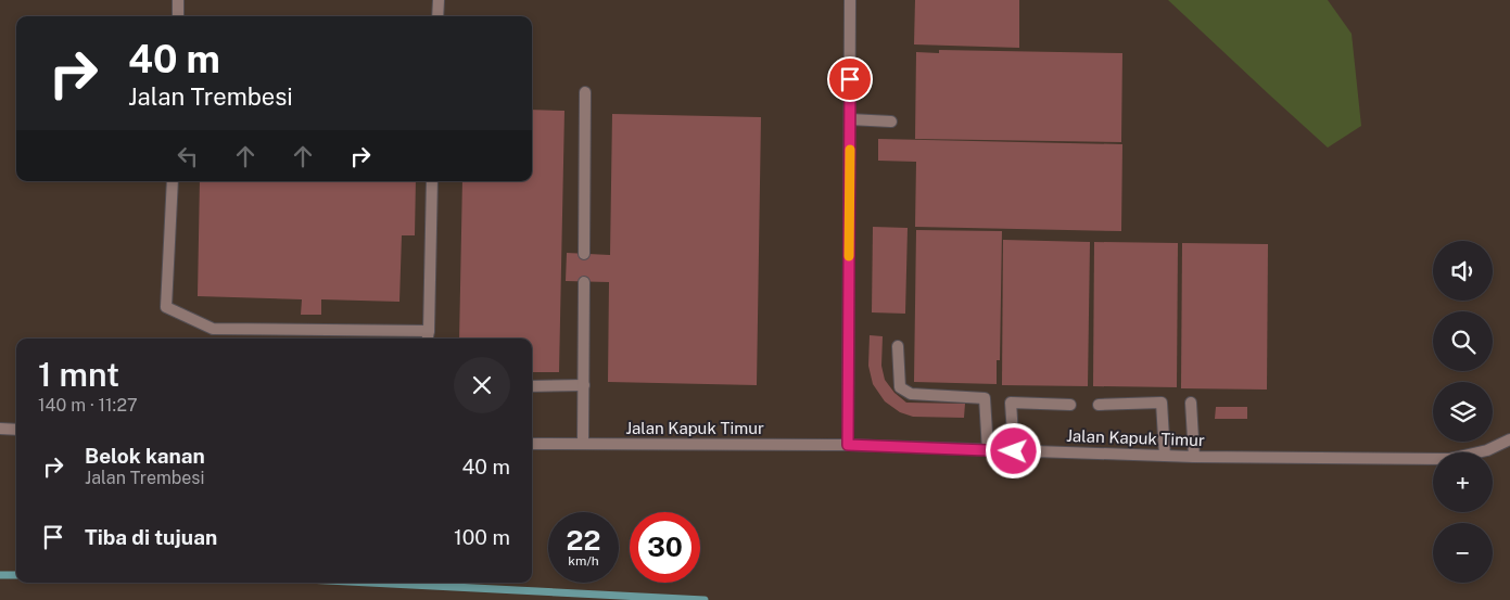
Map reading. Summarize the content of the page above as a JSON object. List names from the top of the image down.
{
  "streets": {
    "street": ["Jalan Kapuk Timur"]
  },
  "page": {
    "turn": ["40 m", "Jalan Trembesi"],
    "map_buttons": ["+", "−"],
    "heading": ["1 mnt", "140 m · 11:27"],
    "list": [
      {
        "name": "Belok kanan",
        "note": "Jalan Trembesi",
        "value": "40 m"
      },
      {
        "name": "Tiba di tujuan",
        "value": "100 m"
      }
    ],
    "speed": "22 km/h",
    "limit": "30"
  }
}
